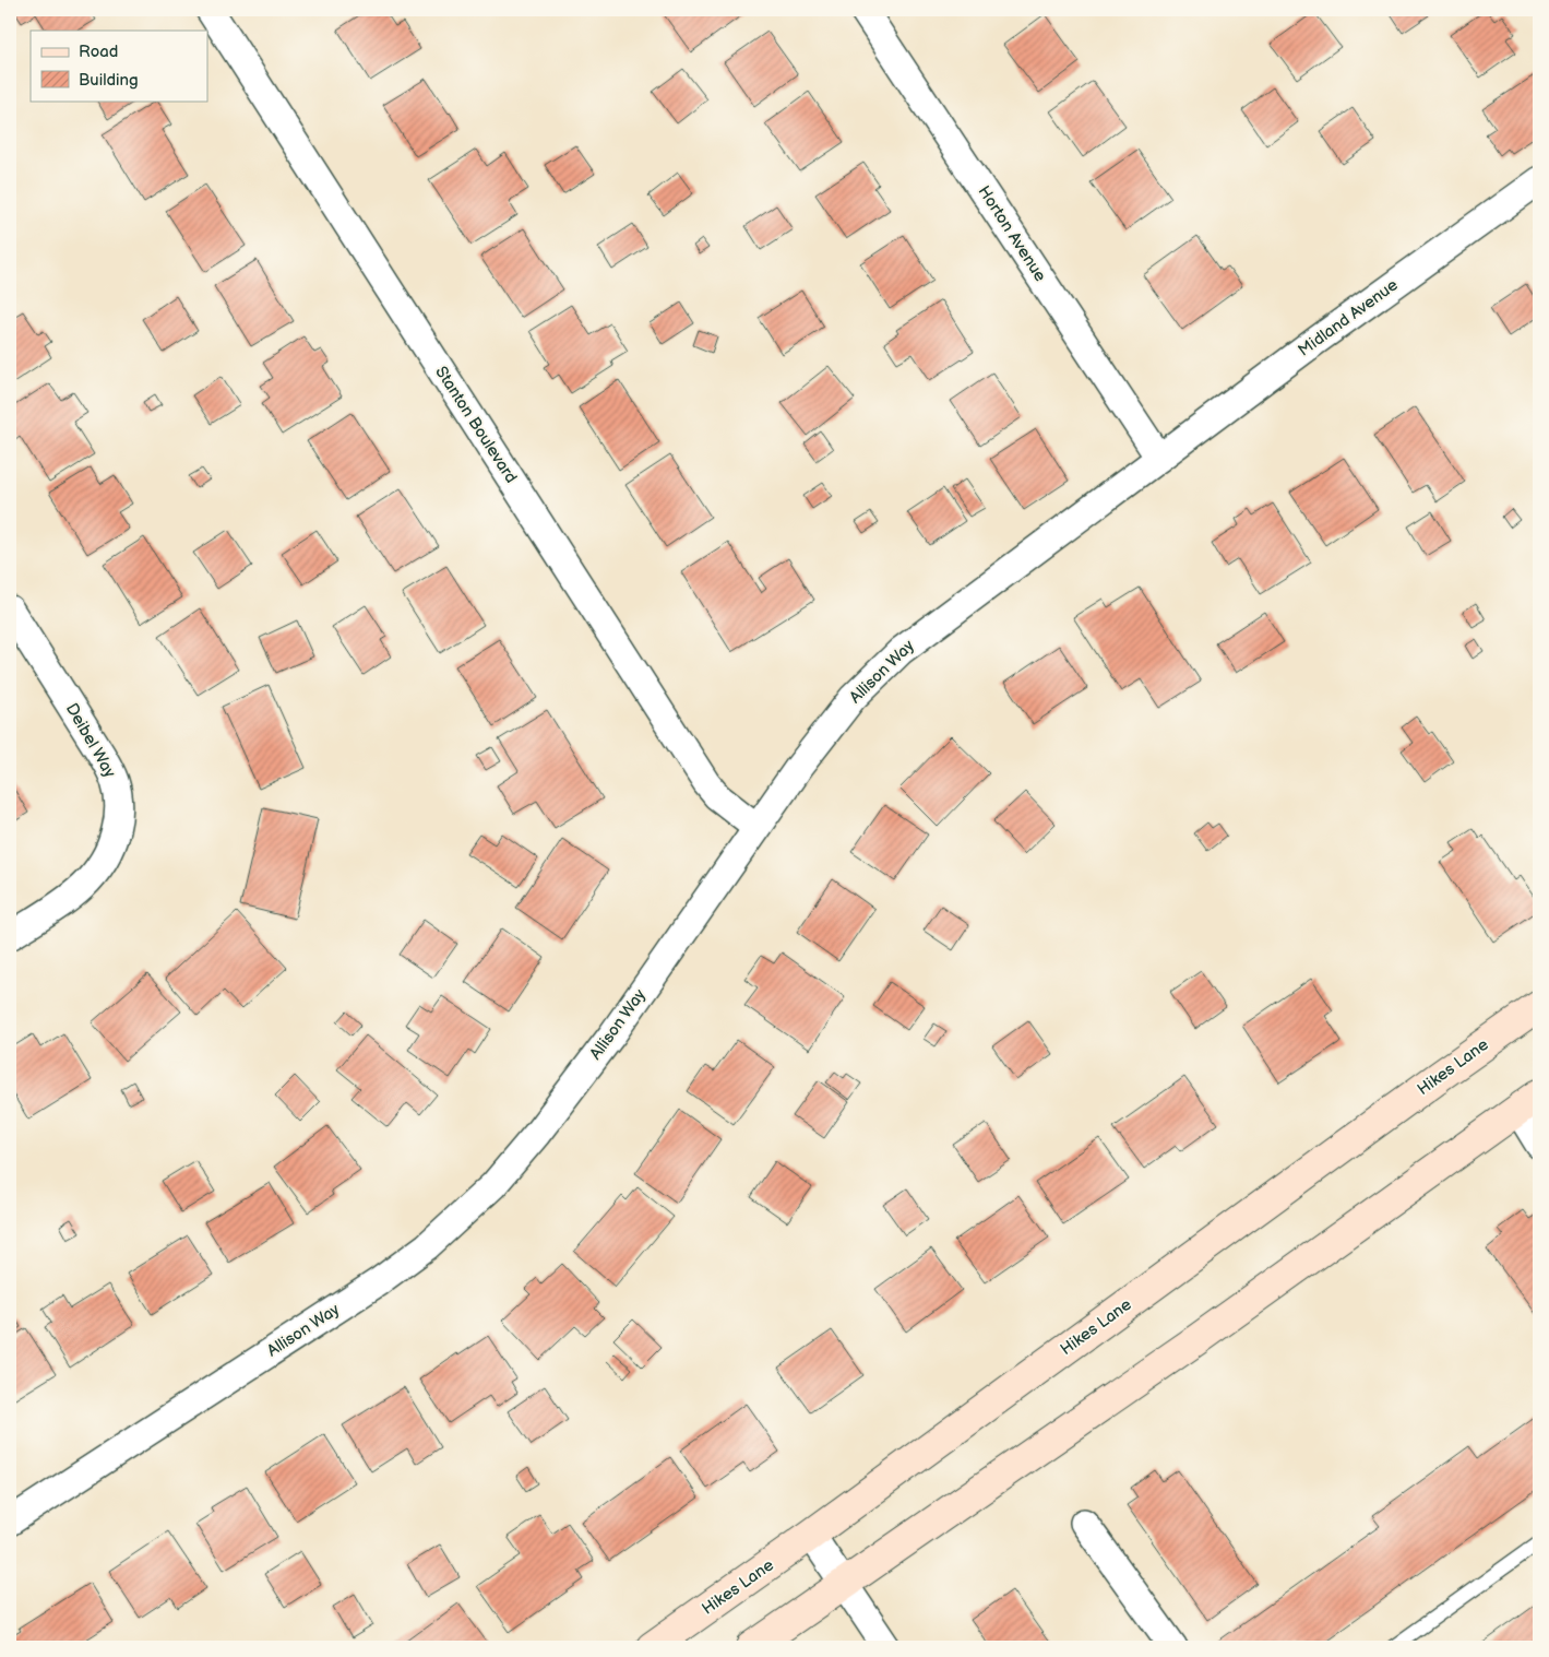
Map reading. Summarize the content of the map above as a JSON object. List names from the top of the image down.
{
  "streets": {
    "main road": ["Hikes Lane"],
    "street": [
      "Horton Avenue",
      "Midland Avenue",
      "Stanton Boulevard",
      "Allison Way",
      "Deibel Way"
    ]
  },
  "crossings": [
    ["Horton Avenue", "Midland Avenue"],
    ["Horton Avenue", "Allison Way"],
    ["Midland Avenue", "Allison Way"],
    ["Stanton Boulevard", "Allison Way"]
  ],
  "legend": ["Road", "Building"]
}
